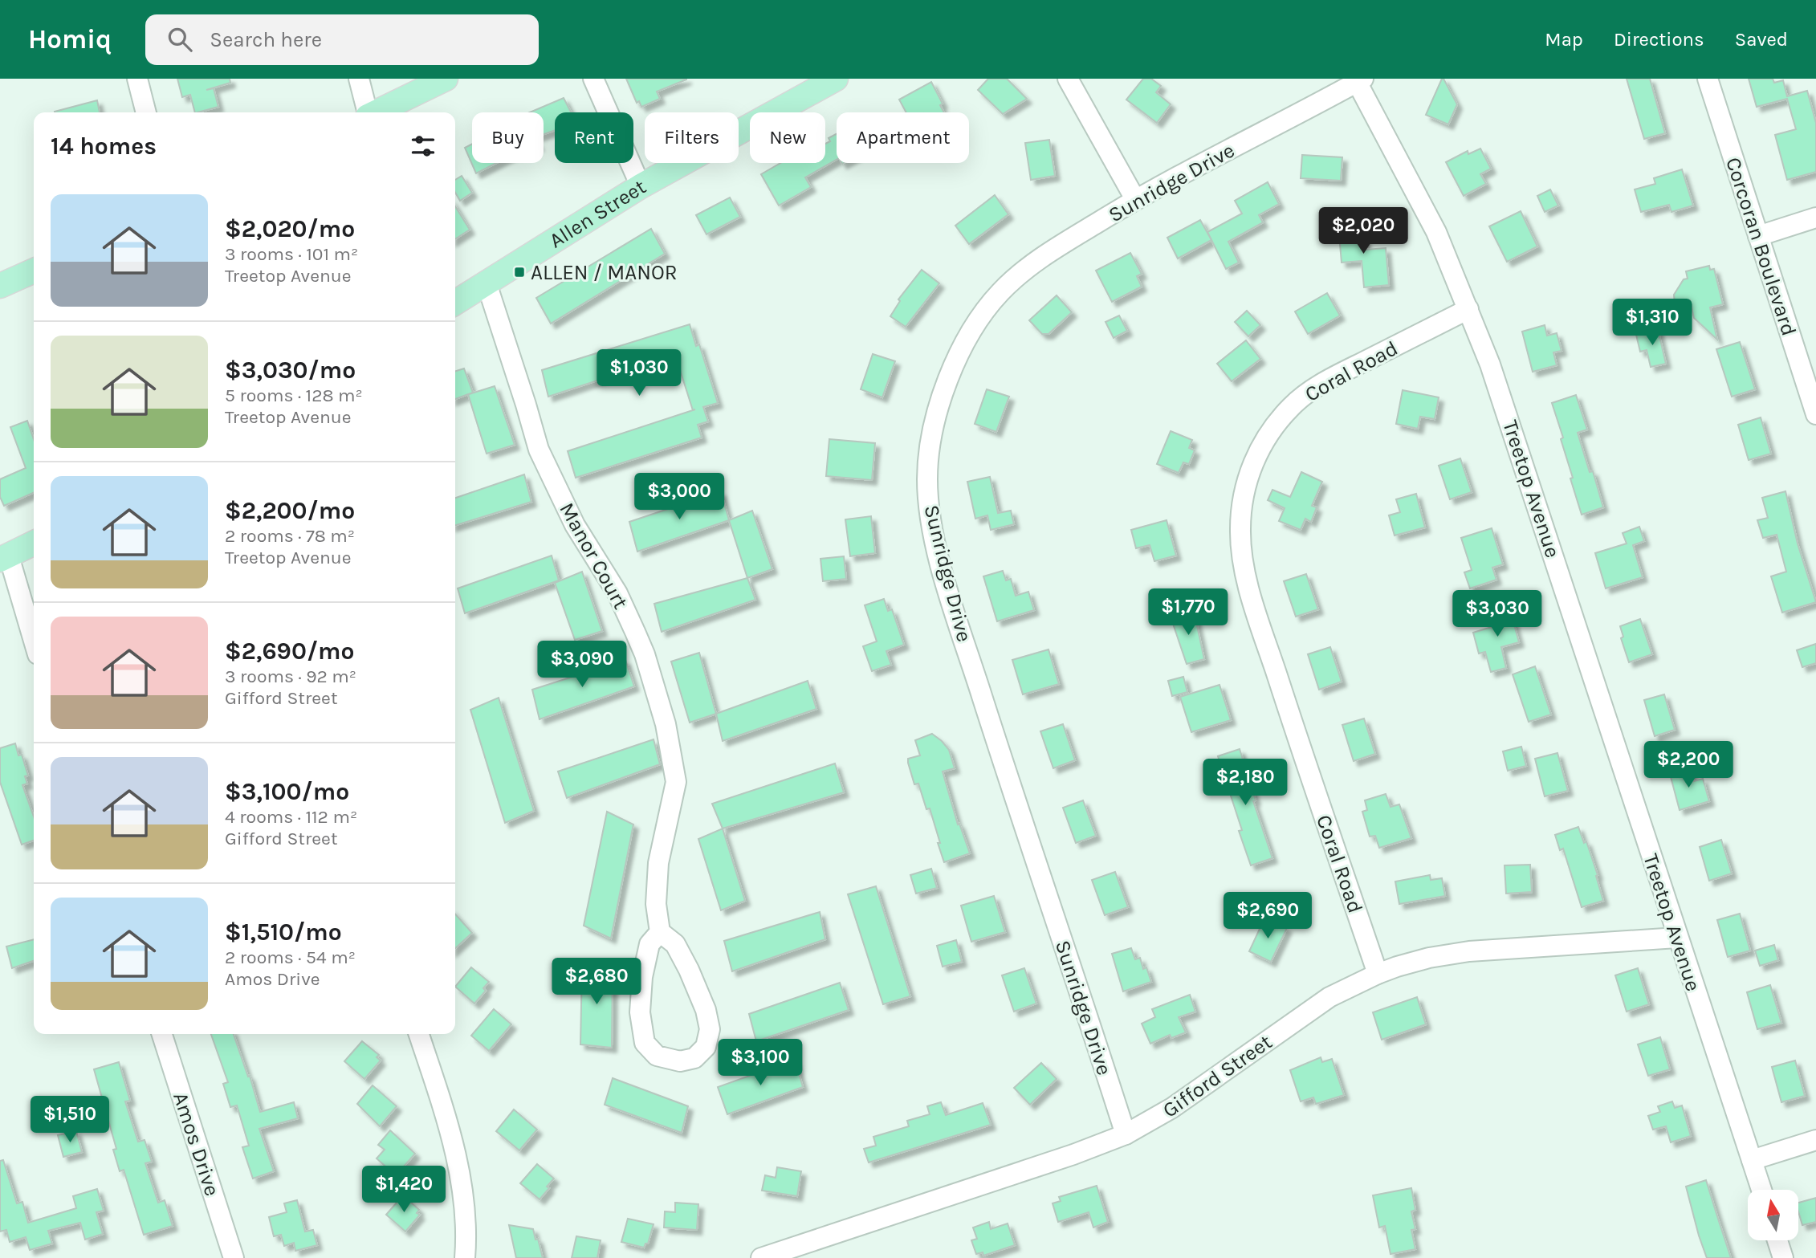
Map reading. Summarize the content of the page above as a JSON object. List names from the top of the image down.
{
  "streets": {
    "main road": ["Allen Street"],
    "street": [
      "Sunridge Drive",
      "Corcoran Boulevard",
      "Coral Road",
      "Treetop Avenue",
      "Manor Court",
      "Gifford Street",
      "Amos Drive"
    ]
  },
  "crossings": [
    ["Sunridge Drive", "Treetop Avenue"],
    ["Sunridge Drive", "Gifford Street"],
    ["Allen Street", "Manor Court"],
    ["Coral Road", "Treetop Avenue"],
    ["Coral Road", "Gifford Street"],
    ["Treetop Avenue", "Gifford Street"]
  ],
  "places": {
    "transit": ["ALLEN / MANOR"]
  },
  "north": "top",
  "page": {
    "header": "Homiq",
    "search": "Search here",
    "nav": ["Map", "Directions", "Saved"],
    "chip": [
      "Buy",
      "Rent",
      "Filters",
      "New",
      "Apartment"
    ],
    "heading": "14 homes",
    "list": [
      {
        "name": "$2,020/mo",
        "note": "3 rooms · 101 m² · Treetop Avenue"
      },
      {
        "name": "$3,030/mo",
        "note": "5 rooms · 128 m² · Treetop Avenue"
      },
      {
        "name": "$2,200/mo",
        "note": "2 rooms · 78 m² · Treetop Avenue"
      },
      {
        "name": "$2,690/mo",
        "note": "3 rooms · 92 m² · Gifford Street"
      },
      {
        "name": "$3,100/mo",
        "note": "4 rooms · 112 m² · Gifford Street"
      },
      {
        "name": "$1,510/mo",
        "note": "2 rooms · 54 m² · Amos Drive"
      }
    ],
    "price": [
      "$2,020",
      "$1,310",
      "$1,030",
      "$3,000",
      "$1,770",
      "$3,030",
      "$3,090",
      "$2,200",
      "$2,180",
      "$2,690",
      "$2,680",
      "$3,100",
      "$1,510",
      "$1,420"
    ]
  }
}
